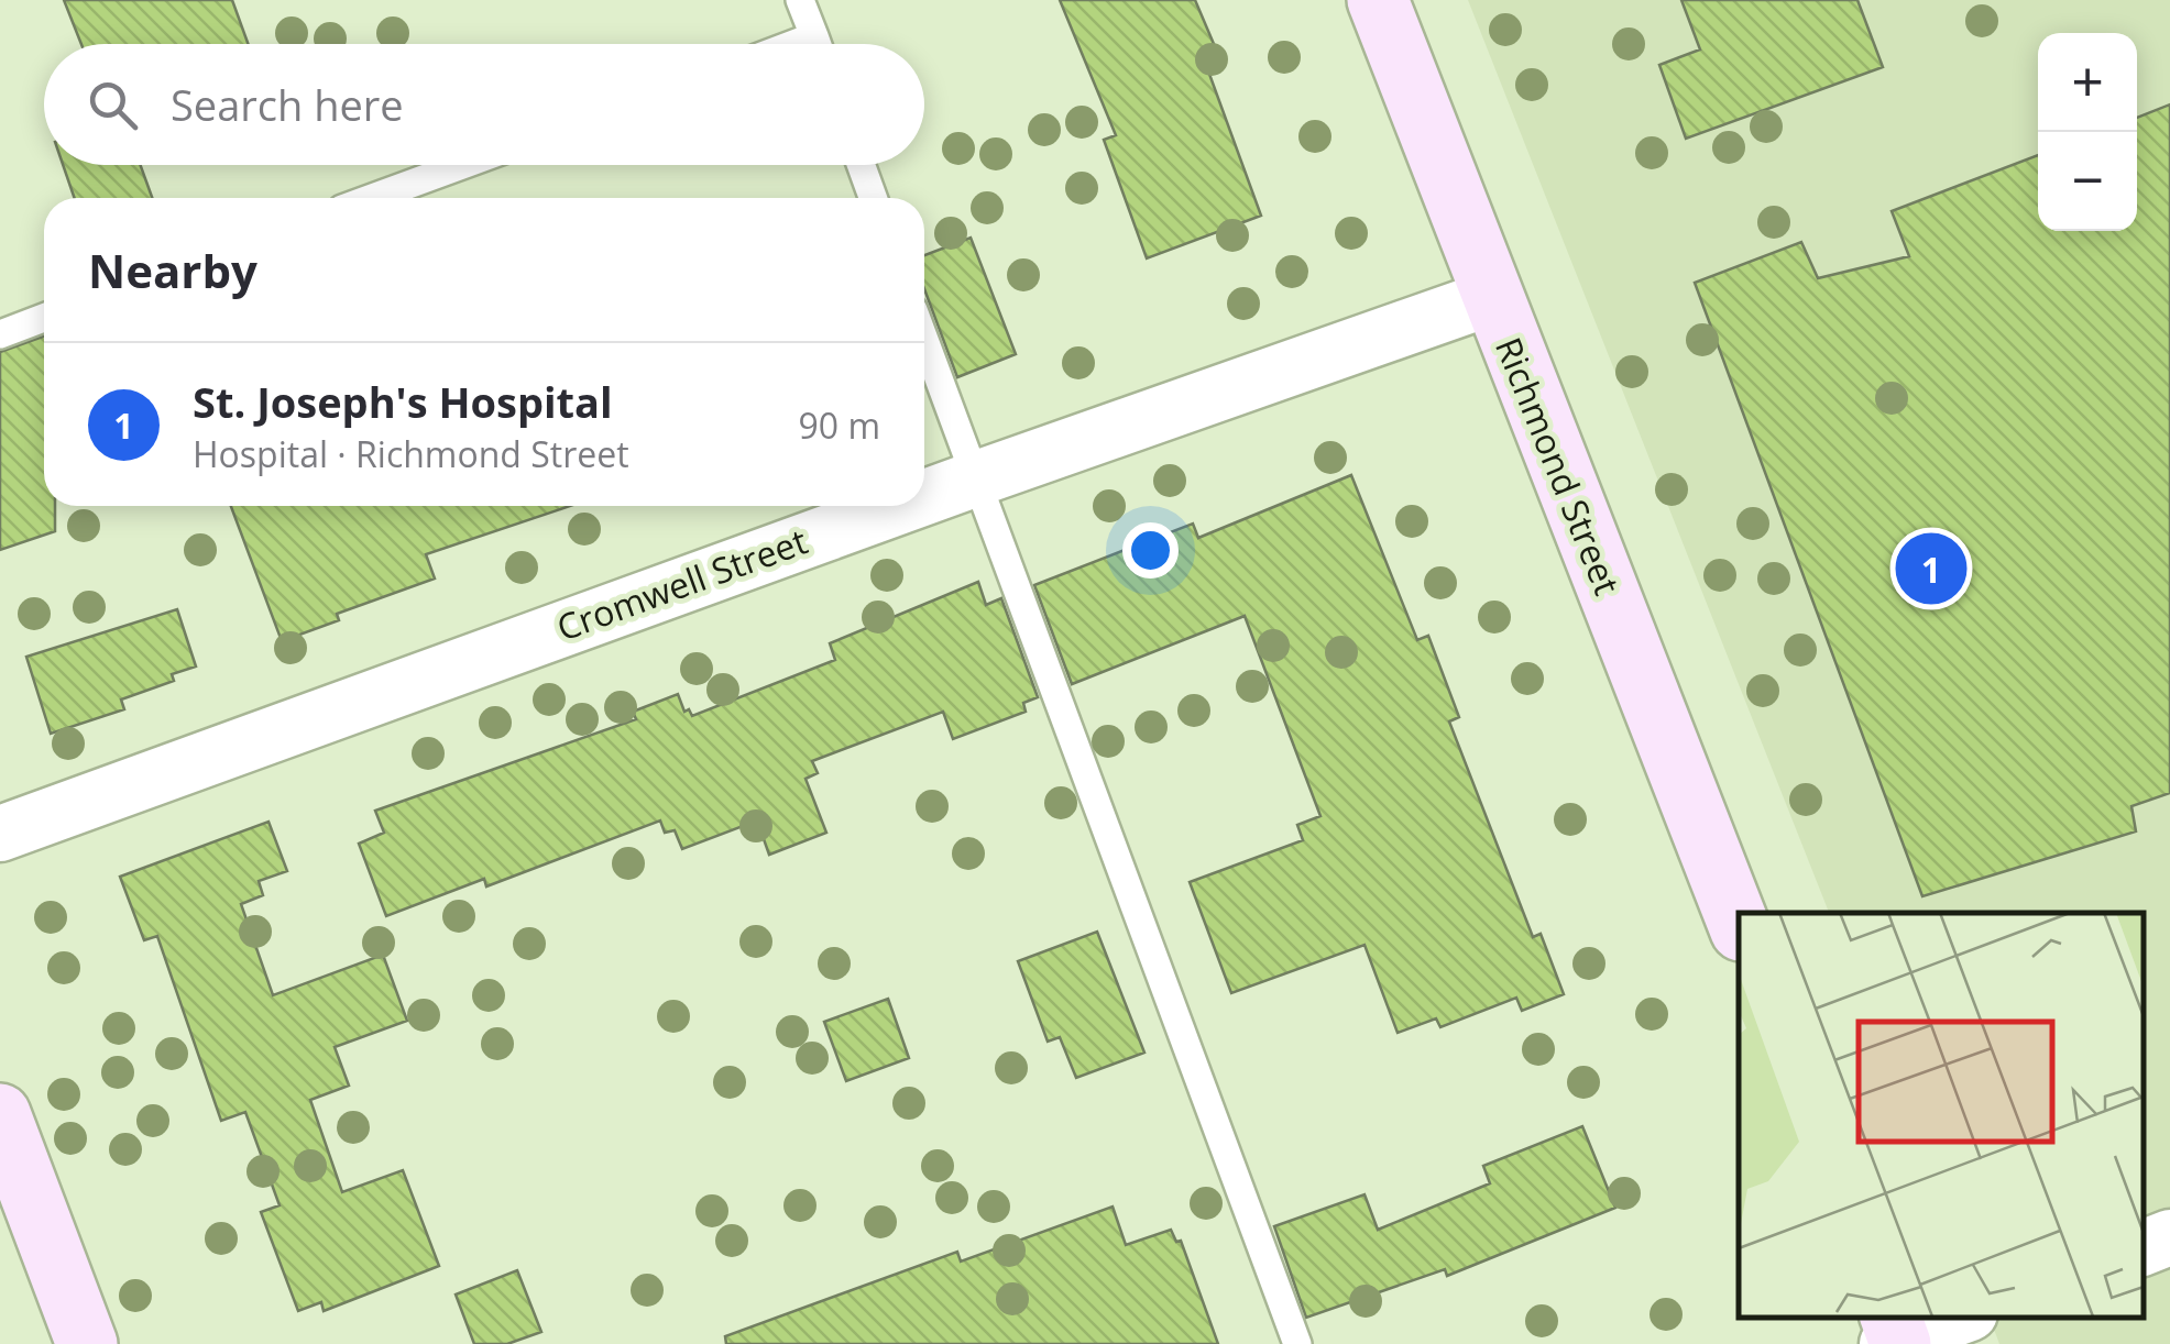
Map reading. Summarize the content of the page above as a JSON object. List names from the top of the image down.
{
  "streets": {
    "main road": ["Richmond Street"],
    "street": ["Cromwell Street"]
  },
  "crossings": [
    ["Richmond Street", "Cromwell Street"]
  ],
  "page": {
    "map_buttons": ["+", "−"],
    "search": "Search here",
    "heading": "Nearby",
    "list": [
      {
        "mark": "1",
        "name": "St. Joseph's Hospital",
        "note": "Hospital · Richmond Street",
        "value": "90 m"
      }
    ],
    "pins": "1"
  }
}
